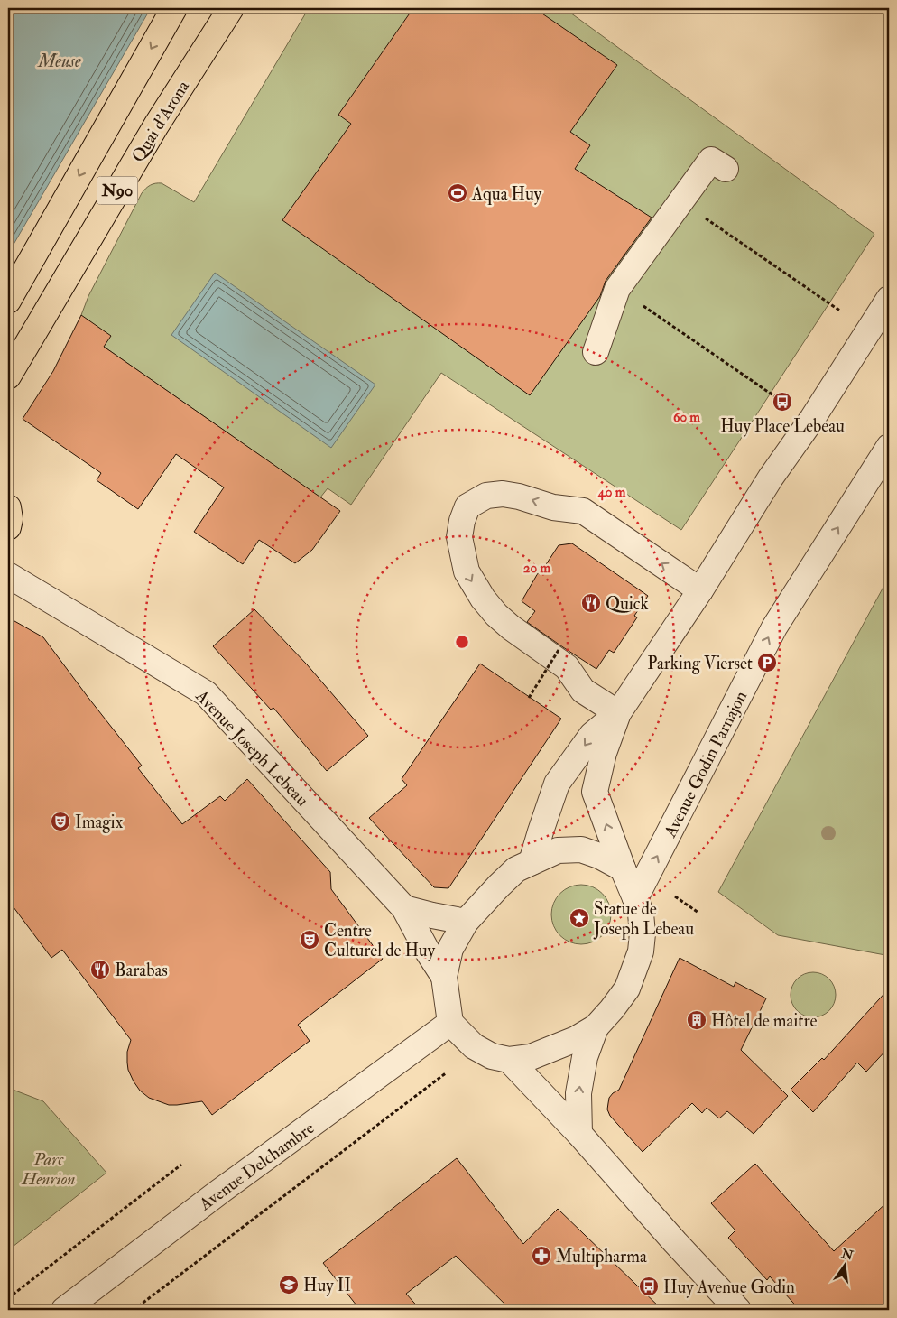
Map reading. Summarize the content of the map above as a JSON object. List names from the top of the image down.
{
  "streets": {
    "main road": ["Quai d'Arona", "N90"],
    "street": ["Avenue Joseph Lebeau", "Avenue Godin Parnajon", "Avenue Delchambre"]
  },
  "water": ["Meuse"],
  "parks": ["Parc Henrion"],
  "places": {
    "sports": ["Aqua Huy"],
    "bus stop": ["Huy Place Lebeau", "Huy Avenue Godin"],
    "restaurant": ["Quick", "Barabas"],
    "parking": ["Parking Vierset"],
    "theatre": ["Imagix", "Centre Culturel de Huy"],
    "place": ["Statue de Joseph Lebeau"],
    "building": ["Hôtel de maitre"],
    "pharmacy": ["Multipharma"],
    "school or university": ["Huy II"]
  },
  "north": "top",
  "rings": ["60 m", "40 m", "20 m"]
}
